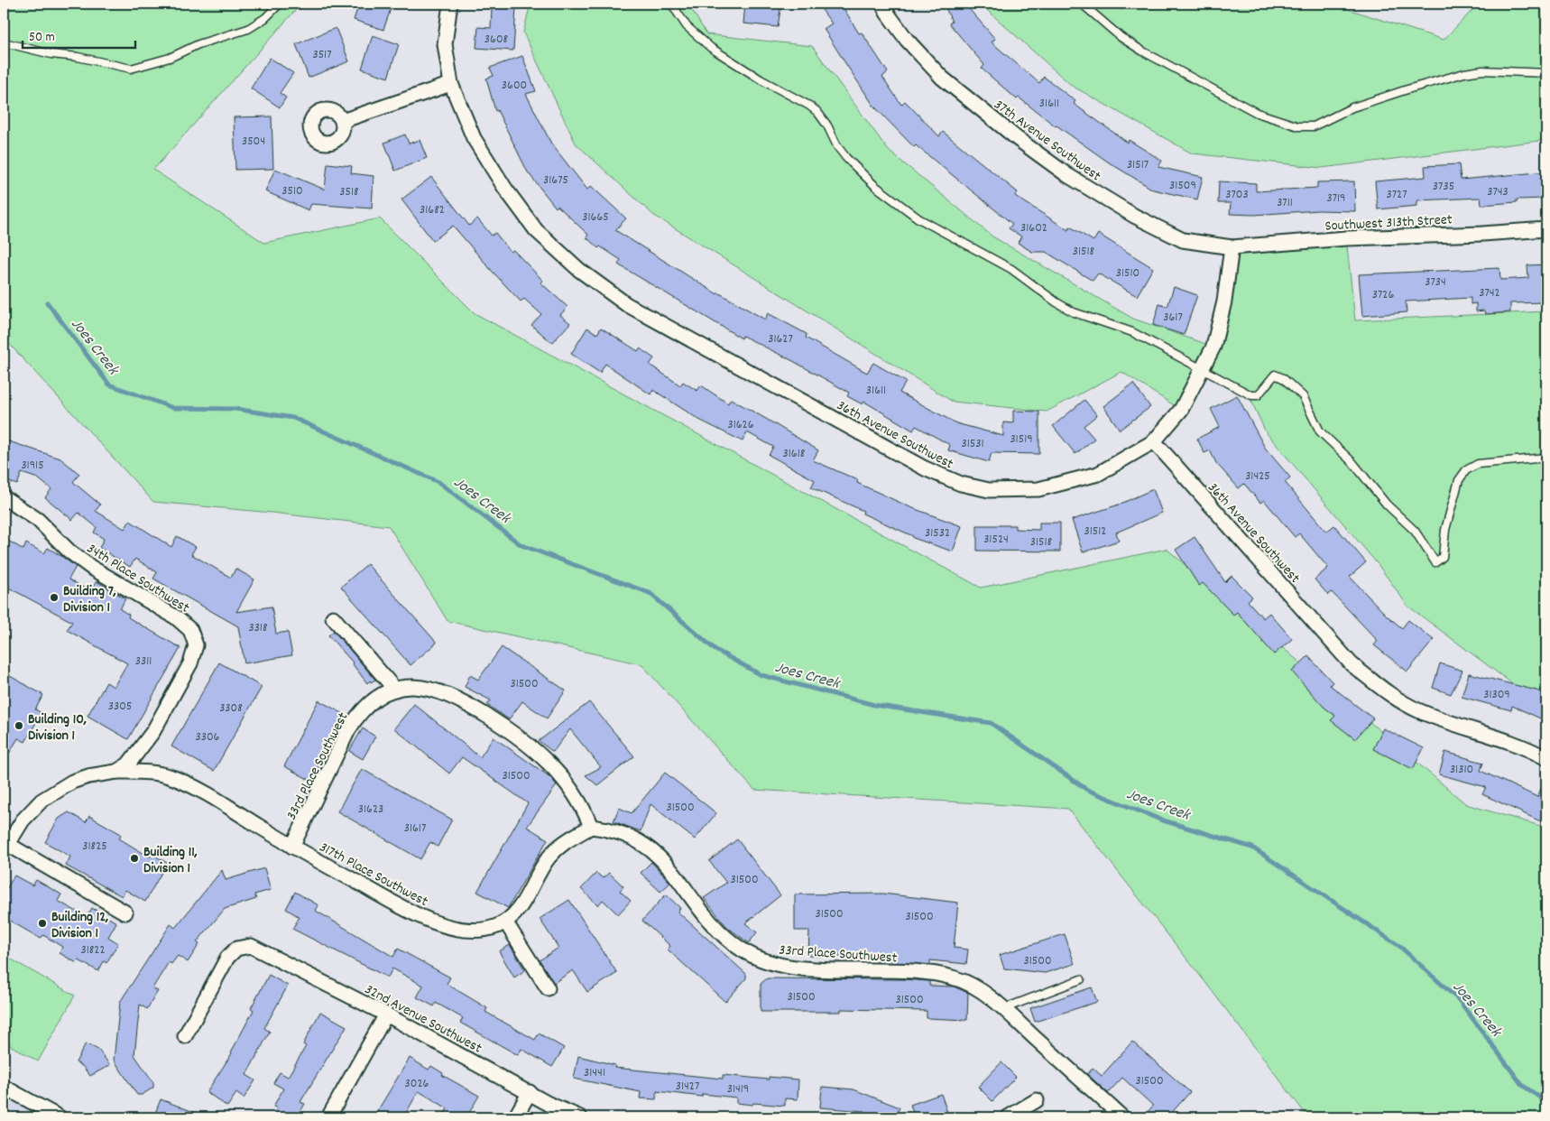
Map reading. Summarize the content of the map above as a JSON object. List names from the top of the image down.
{
  "streets": {
    "street": [
      "37th Avenue Southwest",
      "Southwest 313th Street",
      "36th Avenue Southwest",
      "34th Place Southwest",
      "33rd Place Southwest",
      "317th Place Southwest",
      "32nd Avenue Southwest"
    ]
  },
  "crossings": [
    ["37th Avenue Southwest", "Southwest 313th Street"],
    ["34th Place Southwest", "317th Place Southwest"],
    ["33rd Place Southwest", "317th Place Southwest"]
  ],
  "water": ["Joes Creek"],
  "places": [
    "Building 7, Division 1",
    "Building 10, Division 1",
    "Building 11, Division 1",
    "Building 12, Division 1"
  ],
  "house_numbers": [
    "3608",
    "3517",
    "3600",
    "31611",
    "3504",
    "31517",
    "31675",
    "31509",
    "3735",
    "3510",
    "3518",
    "3743",
    "3703",
    "3727",
    "3719",
    "3711",
    "31682",
    "31665",
    "31602",
    "31518",
    "31510",
    "3734",
    "3742",
    "3726",
    "3617",
    "31627",
    "31611",
    "31626",
    "31519",
    "31531",
    "31618",
    "31915",
    "31425",
    "31512",
    "31532",
    "31524",
    "31518",
    "3318",
    "3311",
    "31500",
    "31309",
    "3305",
    "3308",
    "3306",
    "31310",
    "31500",
    "31500",
    "31623",
    "31617",
    "31825",
    "31500",
    "31500",
    "31500",
    "31822",
    "31500",
    "31500",
    "31500",
    "31441",
    "31500",
    "3026",
    "31427",
    "31419"
  ],
  "scale_bar": "50 m"
}
